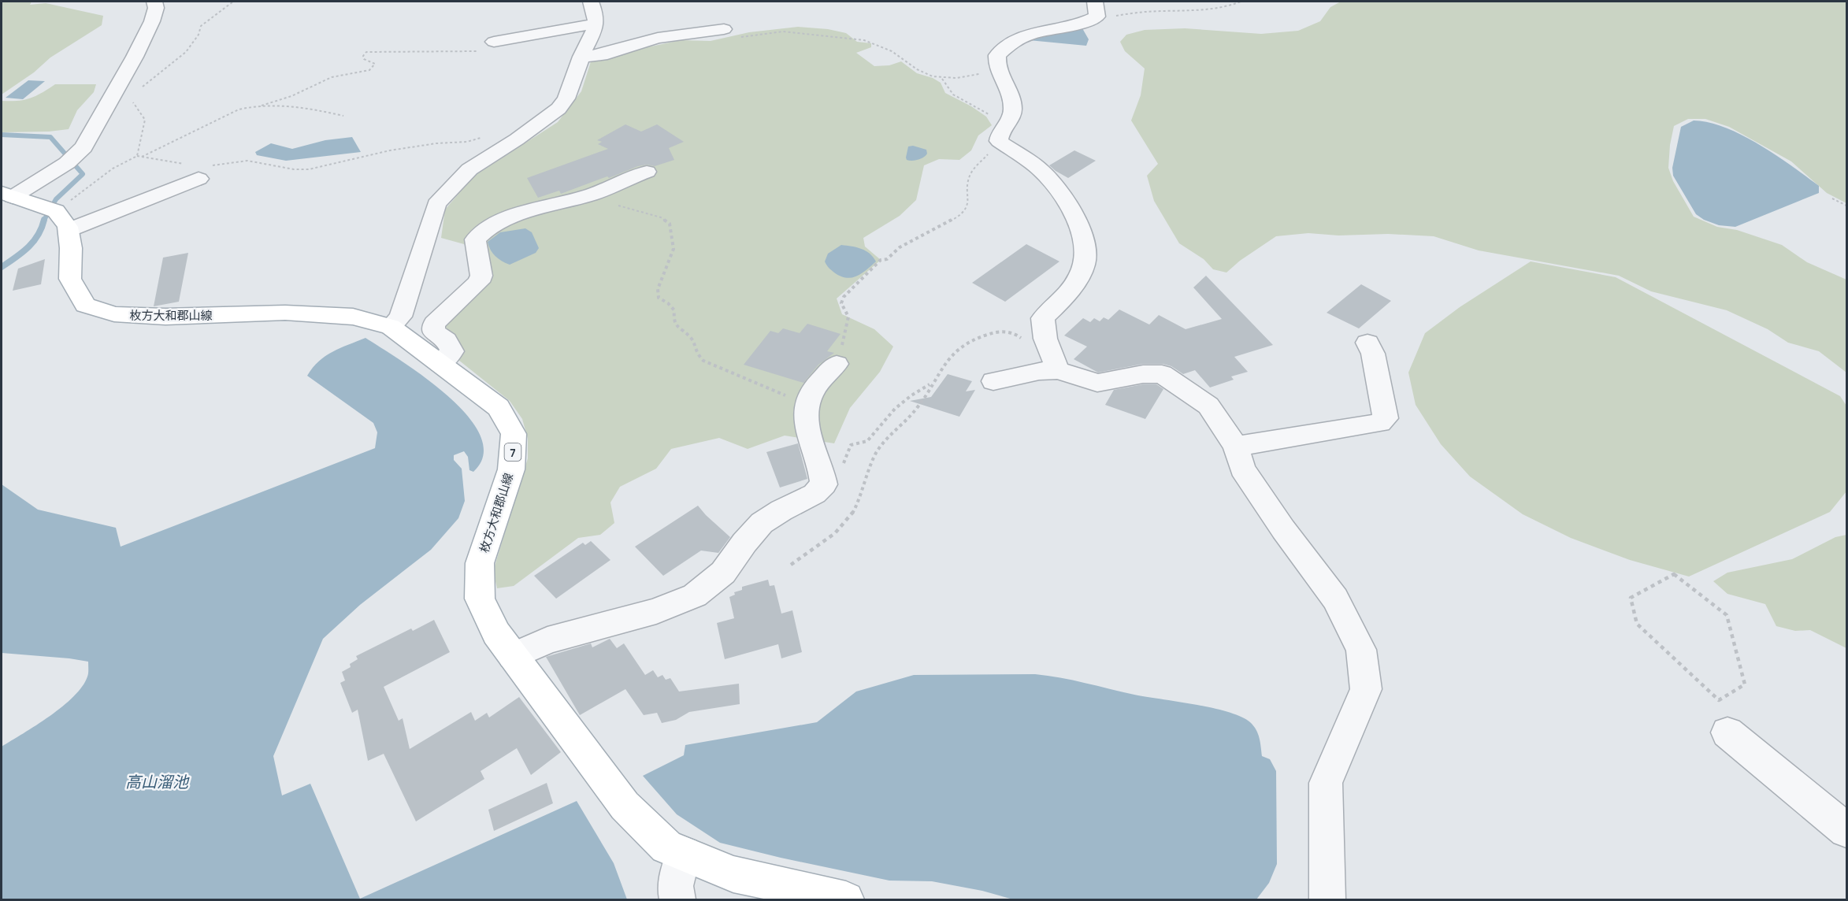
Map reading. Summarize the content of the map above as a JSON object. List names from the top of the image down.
{
  "streets": {
    "main road": ["枚方大和郡山線", "7"]
  },
  "water": ["高山溜池"]
}
